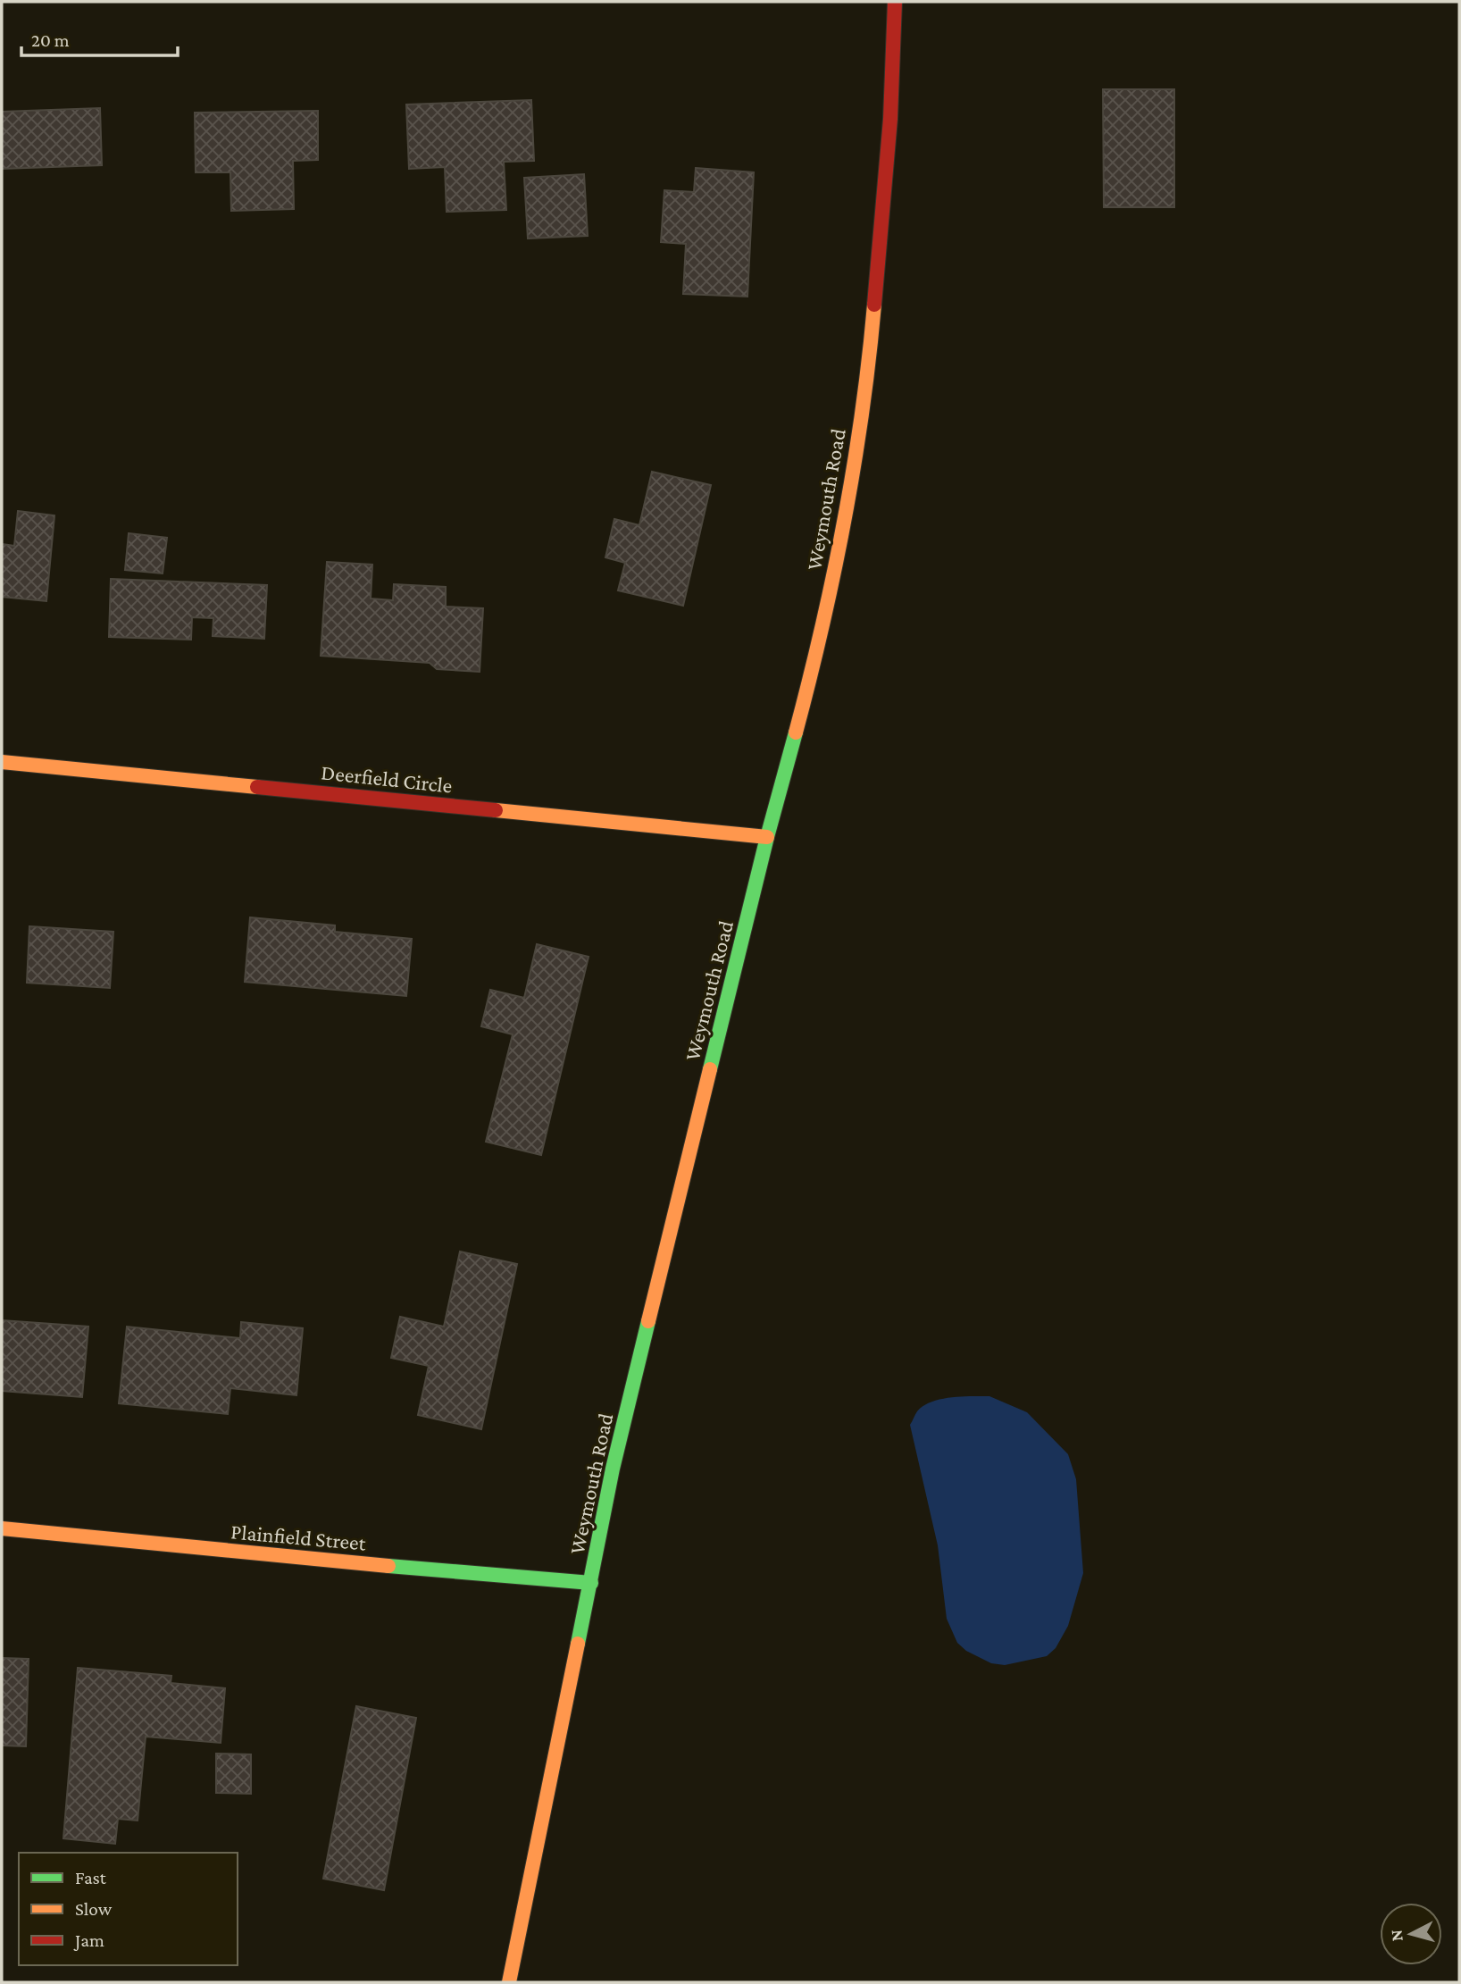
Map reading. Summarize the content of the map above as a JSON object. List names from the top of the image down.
{
  "streets": {
    "street": ["Weymouth Road", "Deerfield Circle", "Plainfield Street"]
  },
  "crossings": [
    ["Weymouth Road", "Deerfield Circle"],
    ["Weymouth Road", "Plainfield Street"]
  ],
  "legend": ["Fast", "Slow", "Jam"],
  "scale_bar": "20 m",
  "north": "left"
}
